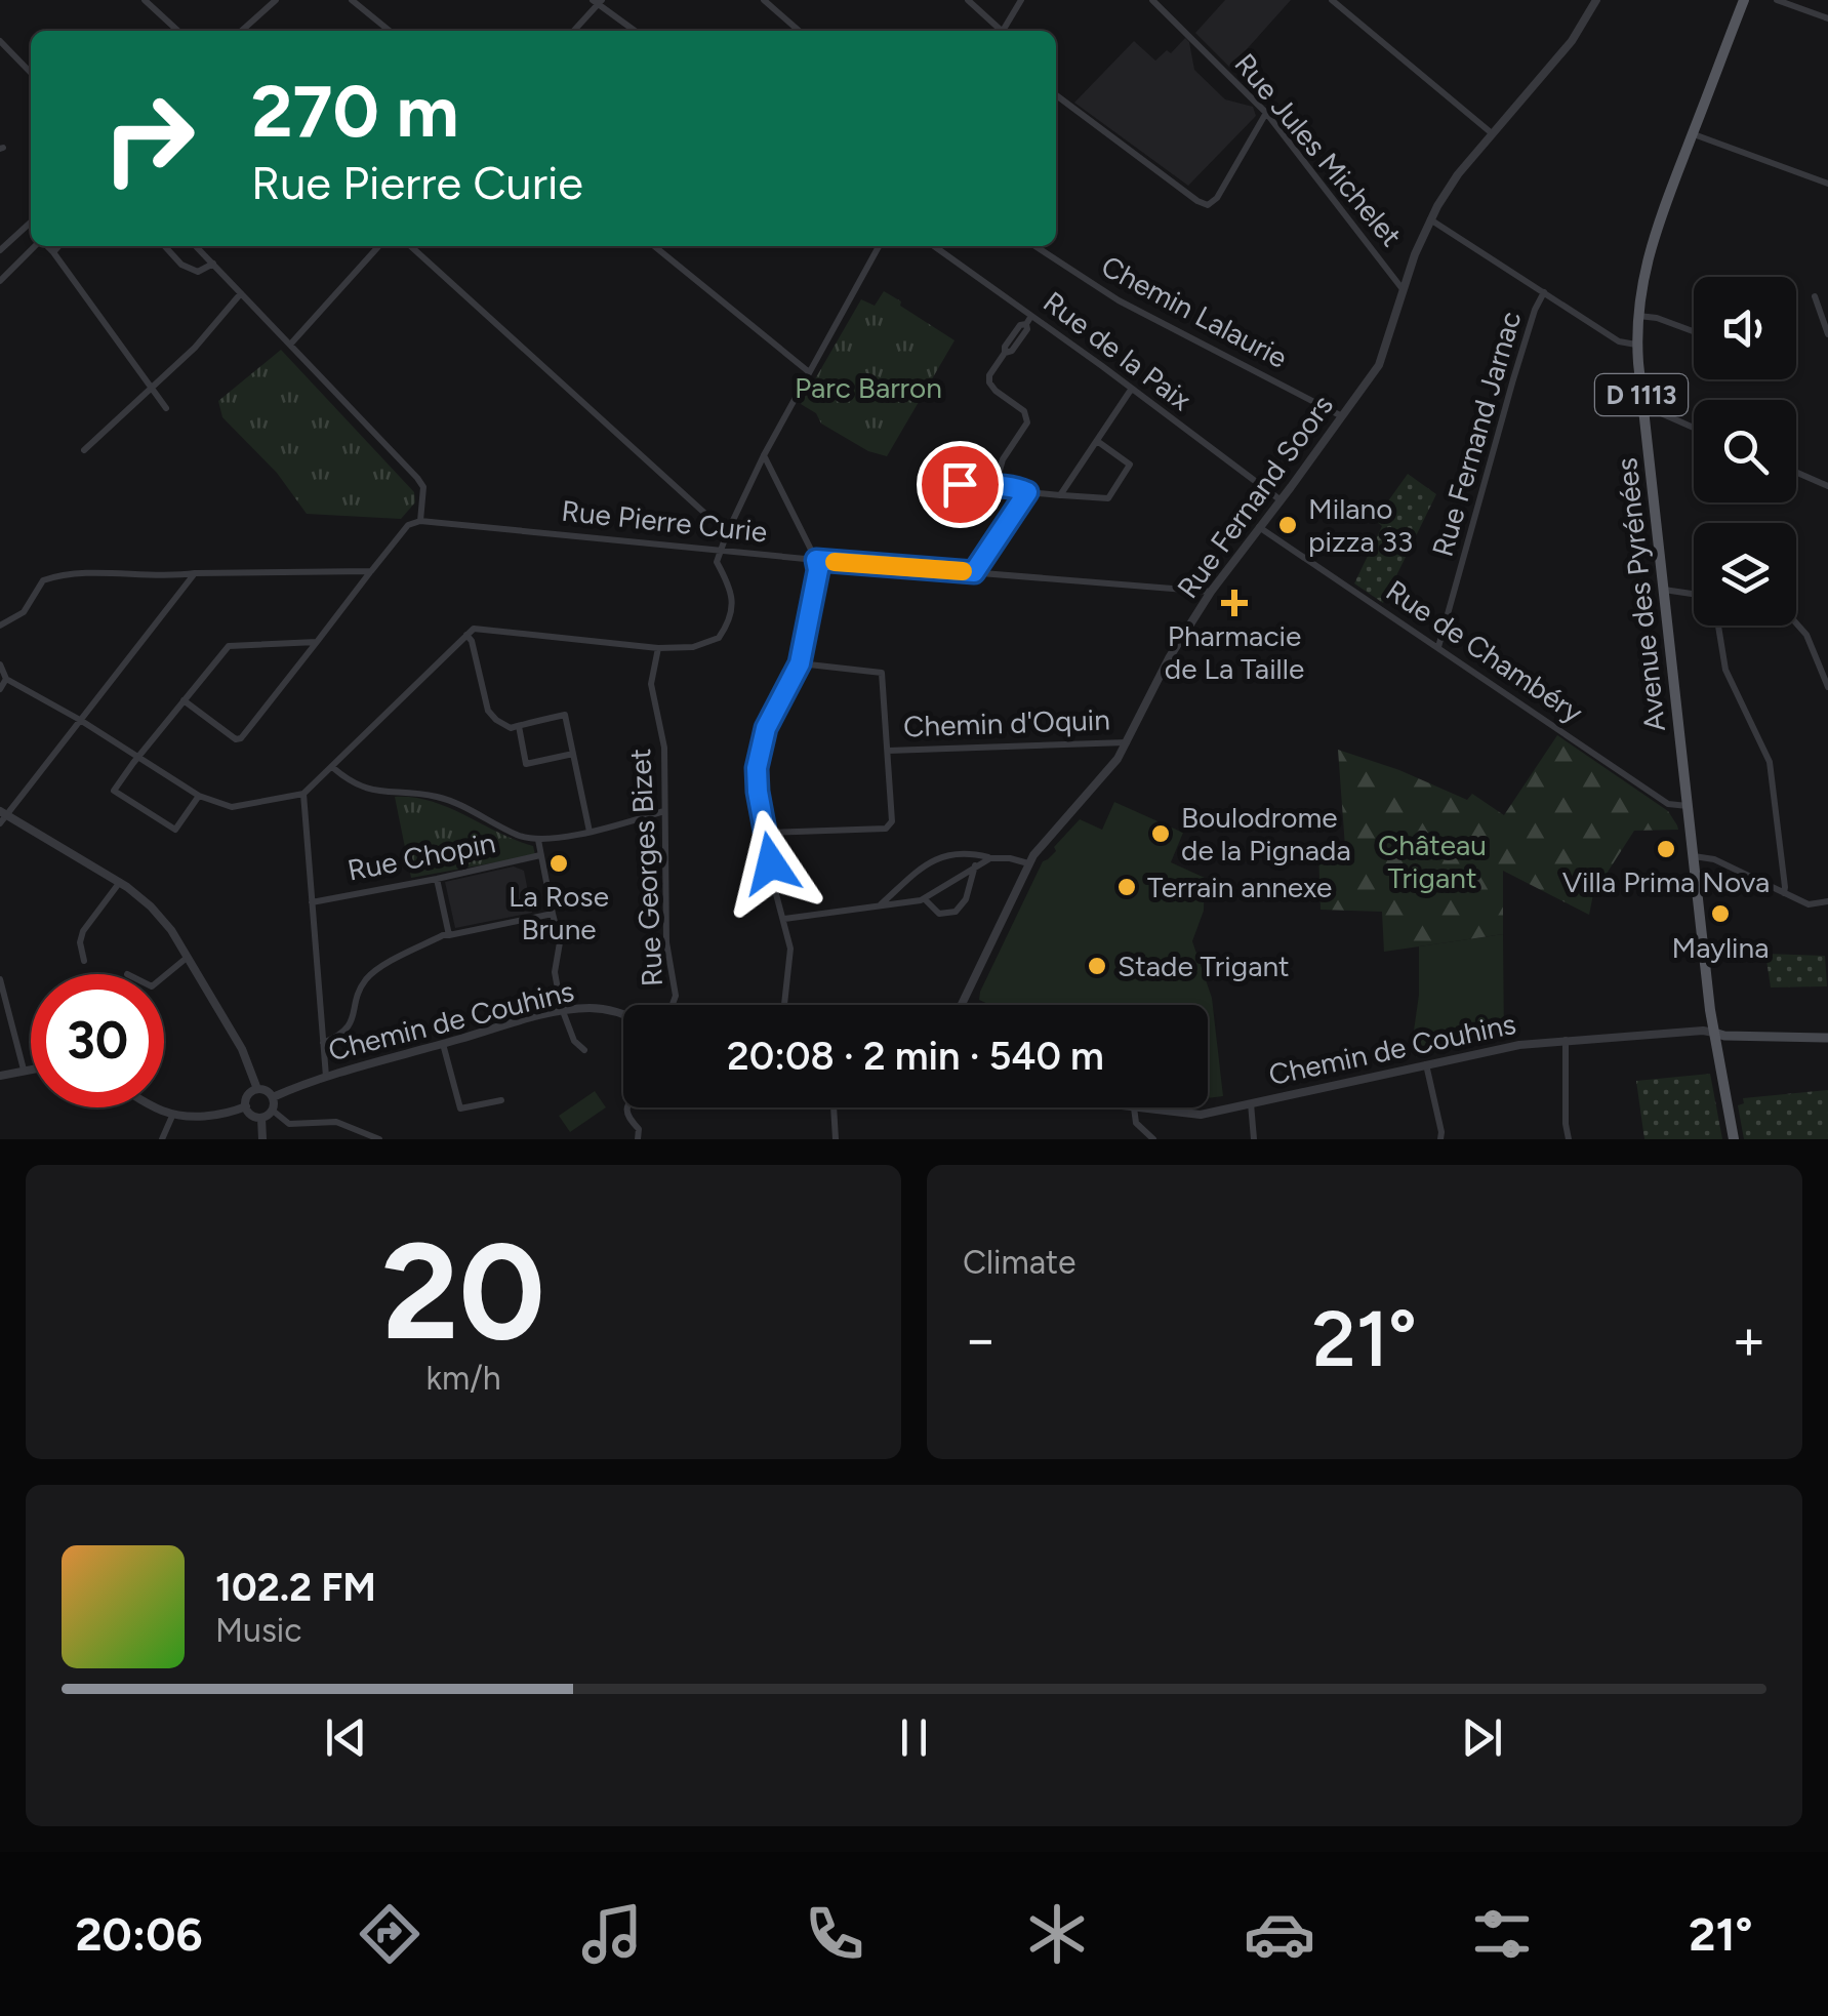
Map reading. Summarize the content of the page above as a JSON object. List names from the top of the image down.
{
  "streets": {
    "main road": ["D 1113", "Avenue des Pyrénées"],
    "street": [
      "Rue Jules Michelet",
      "Chemin Lalaurie",
      "Rue de la Paix",
      "Rue Fernand Jarnac",
      "Rue Fernand Soors",
      "Rue Pierre Curie",
      "Rue de Chambéry",
      "Chemin d'Oquin",
      "Rue Chopin",
      "Rue Georges Bizet",
      "Chemin de Couhins"
    ]
  },
  "crossings": [
    ["Rue Jules Michelet", "Rue Fernand Soors"],
    ["Chemin Lalaurie", "Rue Fernand Soors"],
    ["Rue de la Paix", "Rue Fernand Soors"],
    ["Rue Fernand Jarnac", "Rue de Chambéry"],
    ["Rue Fernand Soors", "Rue Pierre Curie"],
    ["Rue Fernand Soors", "Rue de Chambéry"],
    ["Rue Fernand Soors", "Chemin d'Oquin"],
    ["Avenue des Pyrénées", "Rue de Chambéry"],
    ["Avenue des Pyrénées", "Chemin de Couhins"]
  ],
  "parks": ["Parc Barron", "Château Trigant"],
  "places": {
    "other": [
      "Milano pizza 33",
      "Boulodrome de la Pignada",
      "Villa Prima Nova",
      "La Rose Brune",
      "Terrain annexe",
      "Maylina",
      "Stade Trigant"
    ],
    "health": ["Pharmacie de La Taille"]
  },
  "page": {
    "turn": ["270 m", "Rue Pierre Curie"],
    "limit": "30",
    "trip": "20:08 · 2 min · 540 m",
    "tile": [
      ["20", "km/h"],
      "Climate"
    ],
    "heat": ["−", "21°", "+"],
    "song": ["102.2 FM", "Music"],
    "tabs": ["20:06", "21°"]
  }
}
